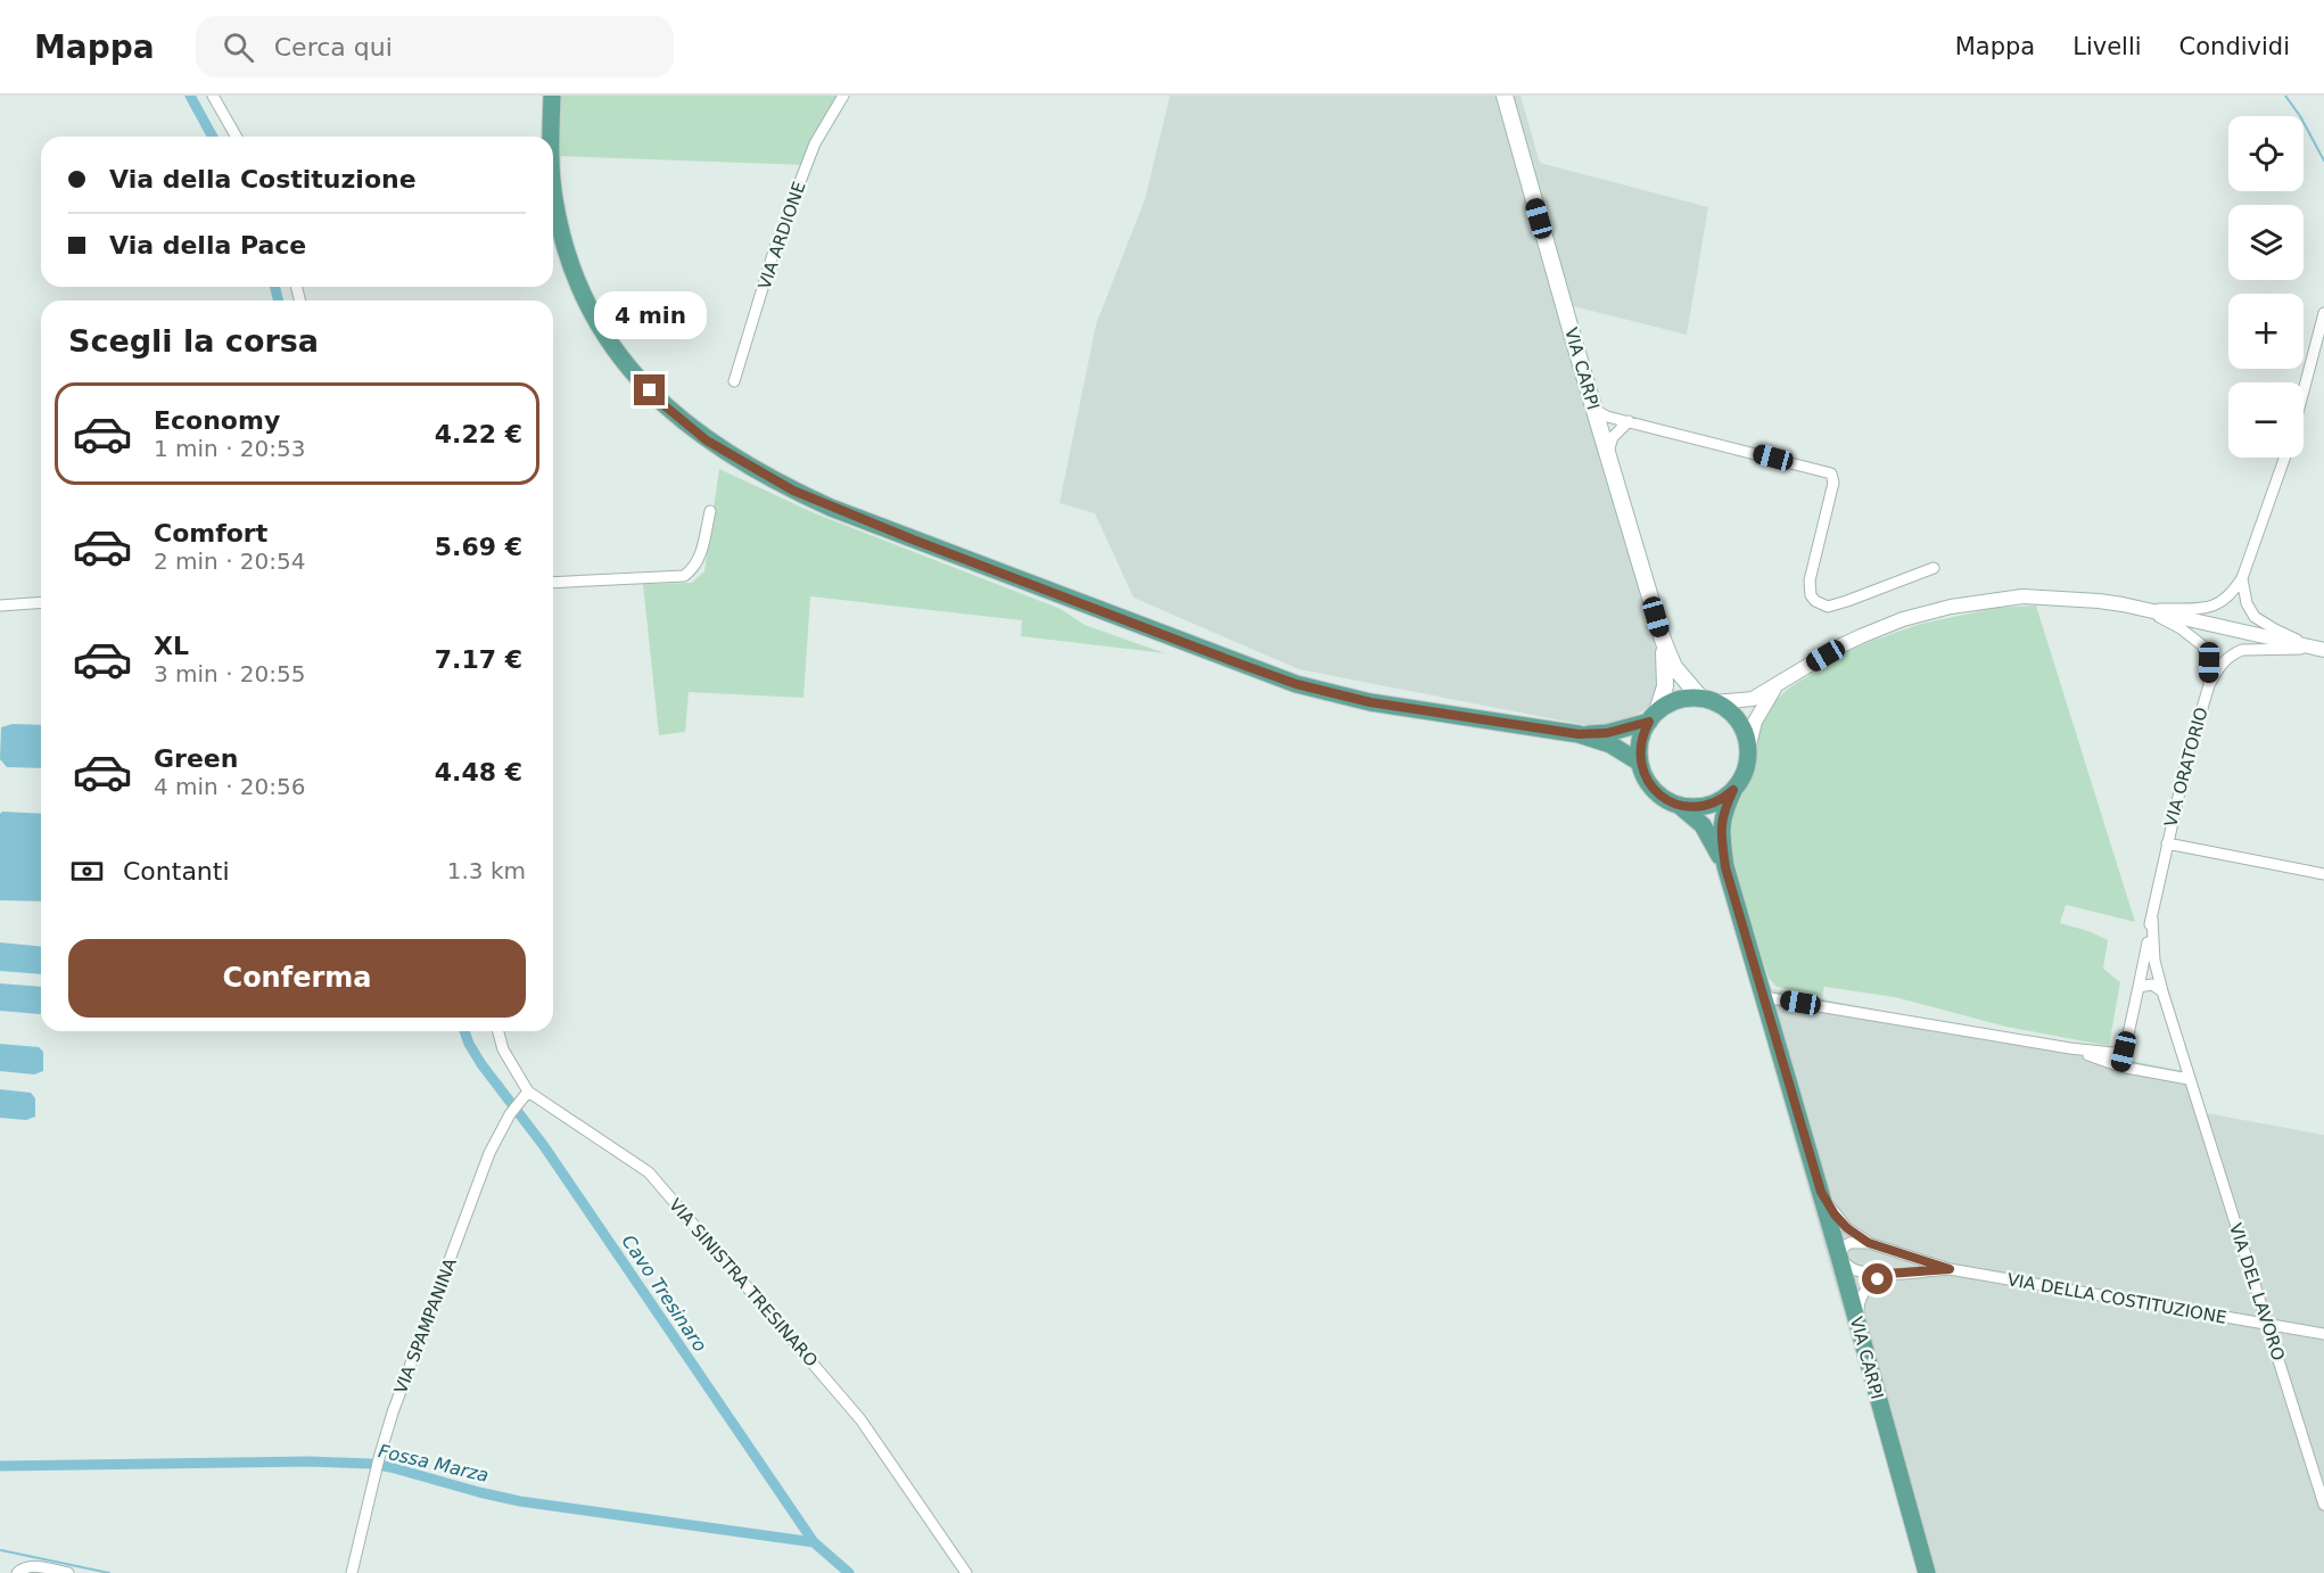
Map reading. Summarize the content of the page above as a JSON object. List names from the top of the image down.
{
  "streets": {
    "main road": ["VIA CARPI"],
    "street": [
      "VIA ARDIONE",
      "VIA ORATORIO",
      "VIA SINISTRA TRESINARO",
      "VIA DEL LAVORO",
      "VIA DELLA COSTITUZIONE",
      "VIA SPAMPANINA"
    ]
  },
  "crossings": [
    ["VIA CARPI", "VIA DELLA COSTITUZIONE"],
    ["VIA ORATORIO", "VIA DEL LAVORO"],
    ["VIA SINISTRA TRESINARO", "VIA SPAMPANINA"],
    ["VIA DEL LAVORO", "VIA DELLA COSTITUZIONE"]
  ],
  "water": ["Cavo Tresinaro", "Fossa Marza"],
  "page": {
    "header": "Mappa",
    "search": "Cerca qui",
    "nav": ["Mappa", "Livelli", "Condividi"],
    "map_buttons": ["+", "−"],
    "banner": ["Via della Costituzione", "Via della Pace"],
    "bubble": "4 min",
    "heading": "Scegli la corsa",
    "list": [
      {
        "name": "Economy",
        "note": "1 min · 20:53",
        "value": "4.22 €"
      },
      {
        "name": "Comfort",
        "note": "2 min · 20:54",
        "value": "5.69 €"
      },
      {
        "name": "XL",
        "note": "3 min · 20:55",
        "value": "7.17 €"
      },
      {
        "name": "Green",
        "note": "4 min · 20:56",
        "value": "4.48 €"
      }
    ],
    "pay": ["Contanti", "1.3 km"],
    "buttons": "Conferma"
  }
}
